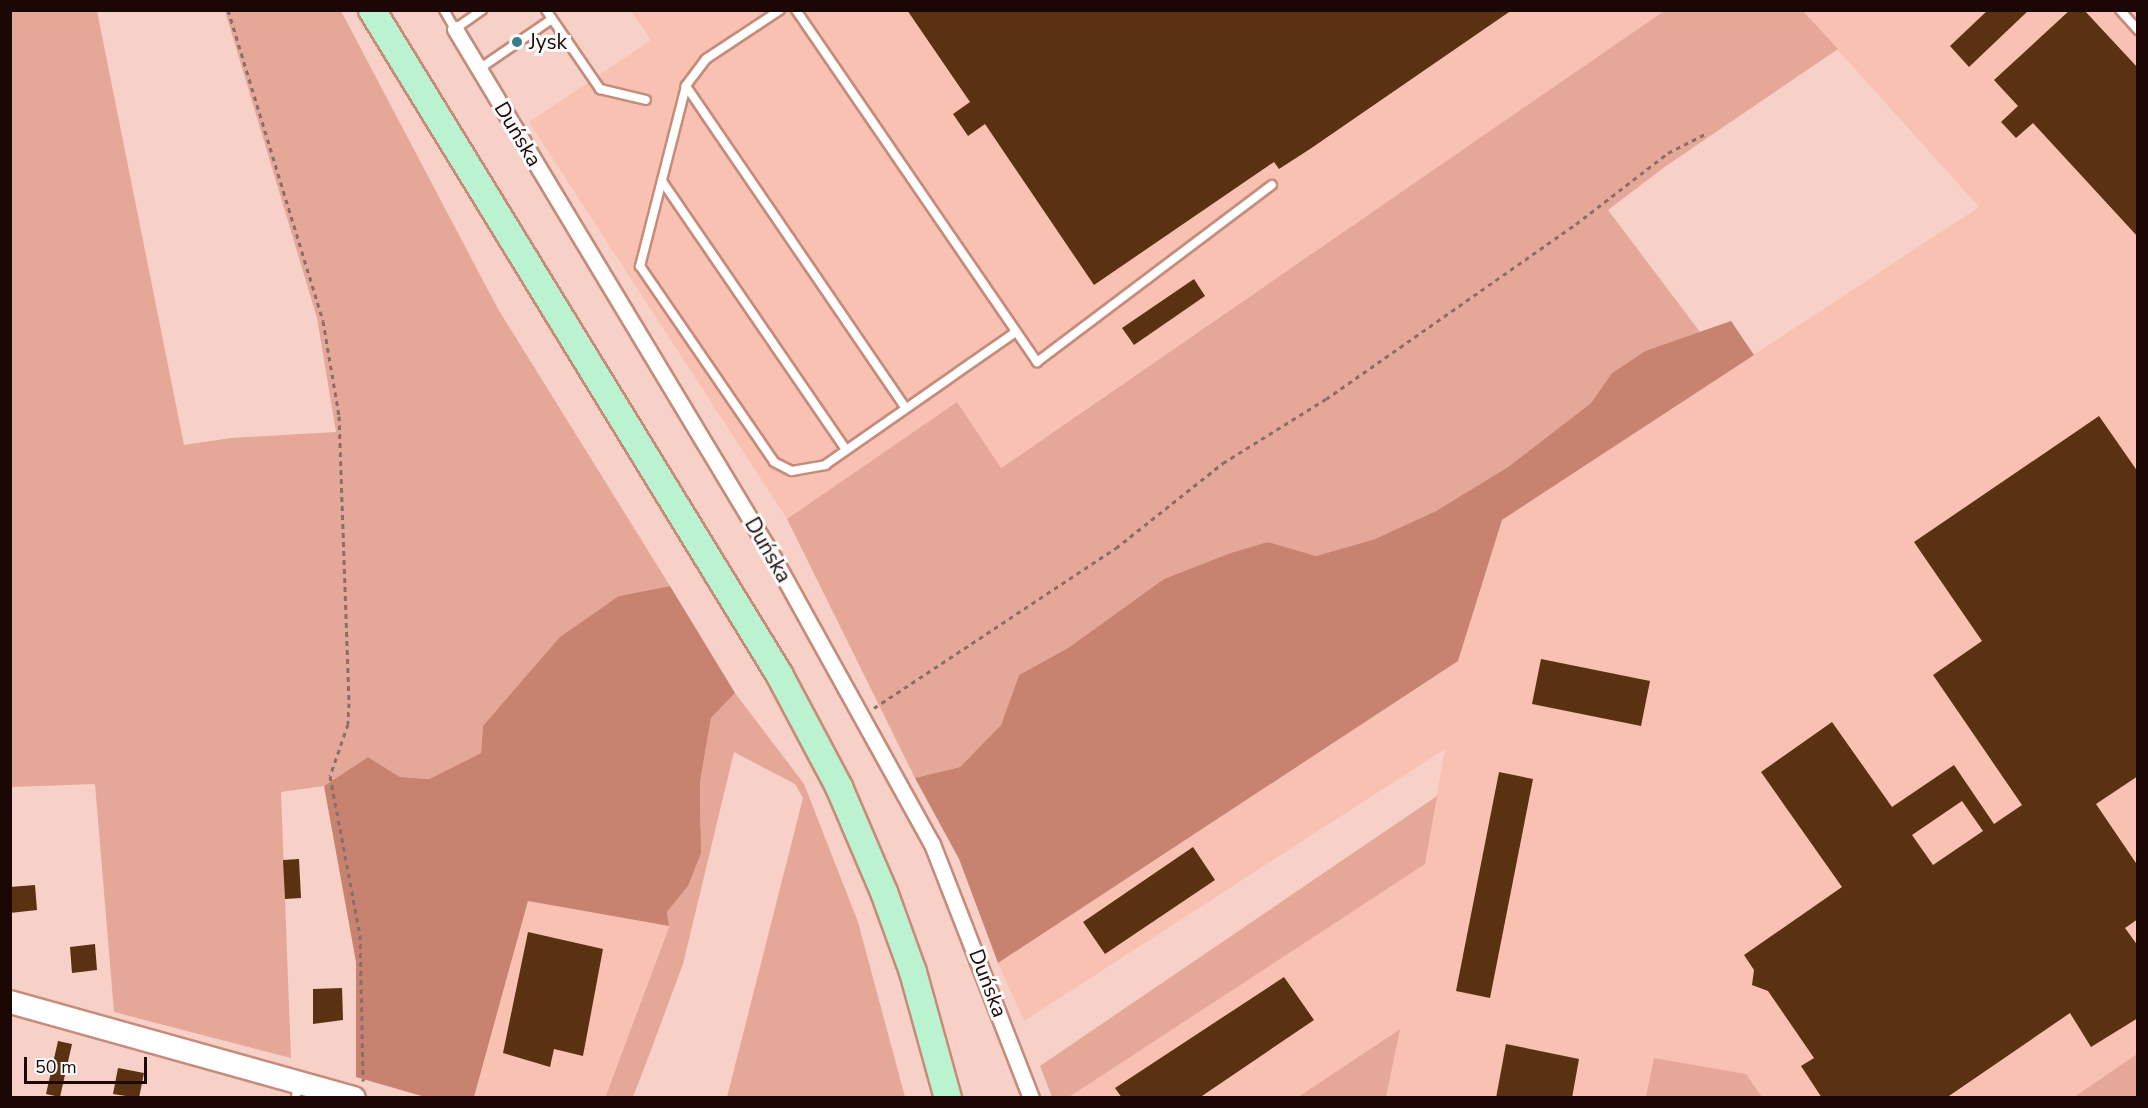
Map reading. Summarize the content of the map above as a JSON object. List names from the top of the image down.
{
  "streets": {
    "street": ["Duńska"]
  },
  "places": ["Jysk"],
  "scale_bar": "50 m"
}
